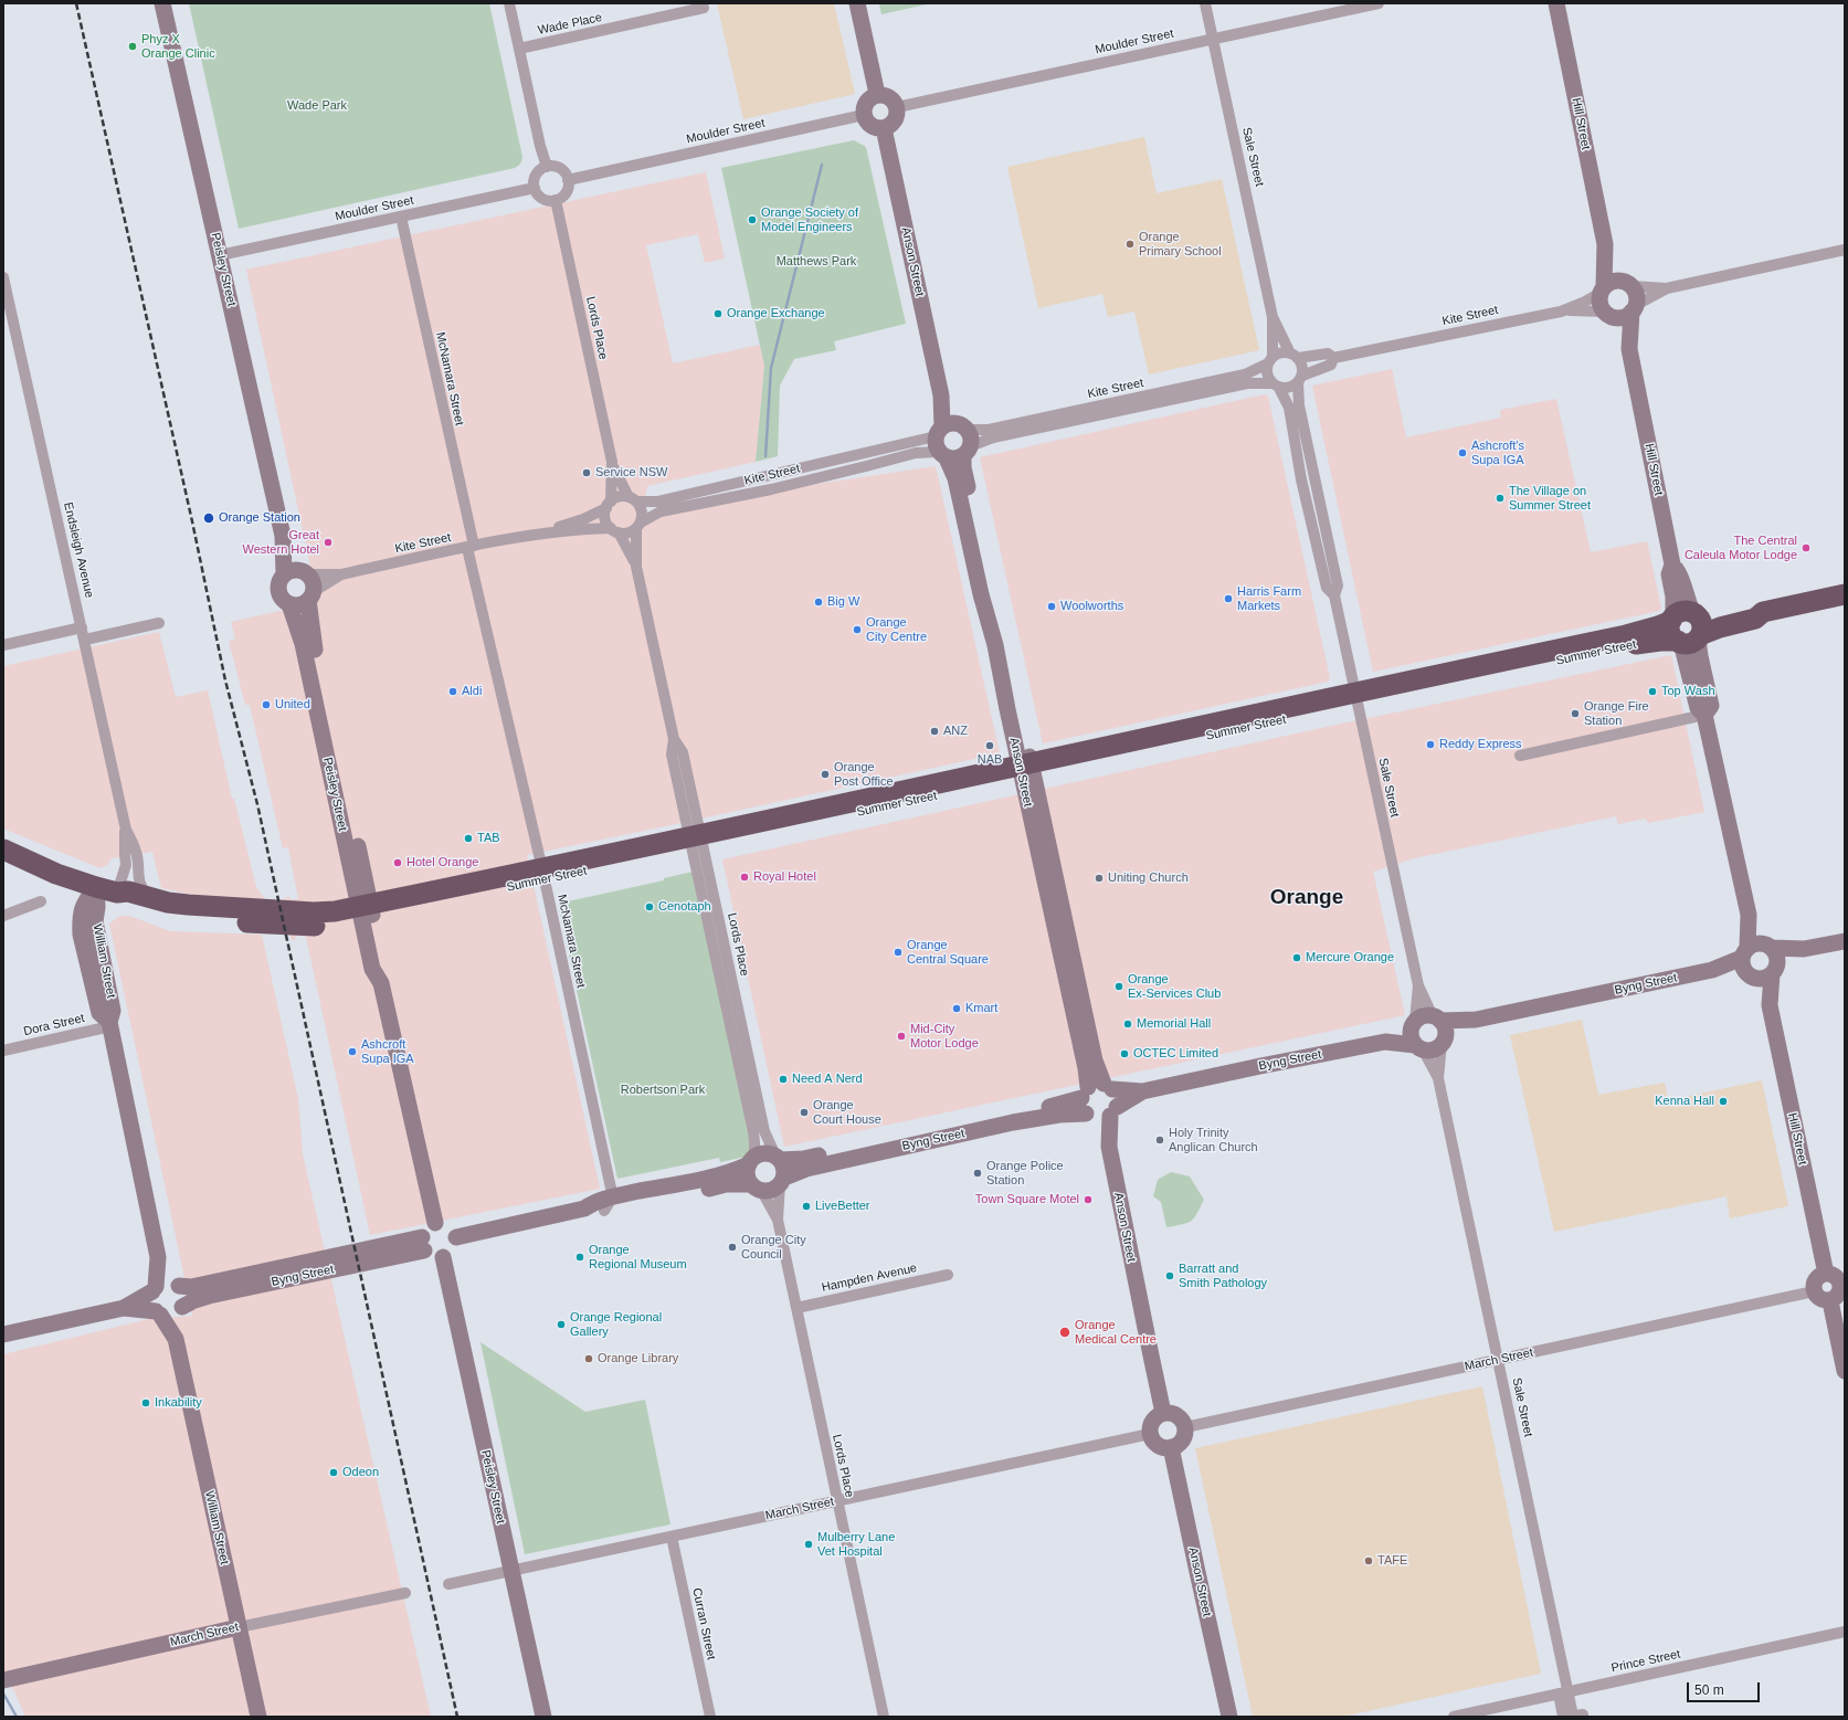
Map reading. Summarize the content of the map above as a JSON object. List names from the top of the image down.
{
  "streets": {
    "highway": ["Summer Street"],
    "street": [
      "Wade Place",
      "Moulder Street",
      "Hill Street",
      "Sale Street",
      "Anson Street",
      "Peisley Street",
      "Kite Street",
      "Lords Place",
      "McNamara Street",
      "Endsleigh Avenue",
      "William Street",
      "Byng Street",
      "Dora Street",
      "Hampden Avenue",
      "March Street",
      "Curran Street",
      "Prince Street"
    ]
  },
  "crossings": [
    ["Moulder Street", "Sale Street"],
    ["Moulder Street", "Anson Street"],
    ["Moulder Street", "Peisley Street"],
    ["Moulder Street", "Lords Place"],
    ["Moulder Street", "McNamara Street"],
    ["Hill Street", "Kite Street"],
    ["Hill Street", "Summer Street"],
    ["Hill Street", "Byng Street"],
    ["Hill Street", "March Street"],
    ["Sale Street", "Kite Street"],
    ["Sale Street", "Summer Street"],
    ["Sale Street", "Byng Street"],
    ["Sale Street", "March Street"],
    ["Sale Street", "Prince Street"],
    ["Anson Street", "Kite Street"],
    ["Anson Street", "Summer Street"],
    ["Anson Street", "Byng Street"],
    ["Anson Street", "March Street"],
    ["Peisley Street", "Kite Street"],
    ["Peisley Street", "Summer Street"],
    ["Peisley Street", "Byng Street"],
    ["Peisley Street", "March Street"],
    ["Kite Street", "Lords Place"],
    ["Kite Street", "McNamara Street"],
    ["Lords Place", "Summer Street"],
    ["Lords Place", "Byng Street"],
    ["Lords Place", "Hampden Avenue"],
    ["Lords Place", "March Street"],
    ["McNamara Street", "Summer Street"],
    ["Endsleigh Avenue", "Summer Street"],
    ["Summer Street", "William Street"],
    ["William Street", "Byng Street"],
    ["William Street", "Dora Street"],
    ["William Street", "March Street"],
    ["March Street", "Curran Street"]
  ],
  "districts": ["Orange"],
  "parks": ["Wade Park", "Matthews Park", "Robertson Park"],
  "places": [
    "Phyz X Orange Clinic",
    "Orange Society of Model Engineers",
    "Orange Primary School",
    "Orange Exchange",
    "Ashcroft's Supa IGA",
    "Service NSW",
    "The Village on Summer Street",
    "Orange Station",
    "Great Western Hotel",
    "The Central Caleula Motor Lodge",
    "Harris Farm Markets",
    "Big W",
    "Woolworths",
    "Orange City Centre",
    "Aldi",
    "Top Wash",
    "United",
    "Orange Fire Station",
    "ANZ",
    "Reddy Express",
    "NAB",
    "Orange Post Office",
    "TAB",
    "Hotel Orange",
    "Royal Hotel",
    "Uniting Church",
    "Cenotaph",
    "Orange Central Square",
    "Mercure Orange",
    "Orange Ex-Services Club",
    "Kmart",
    "Memorial Hall",
    "Mid-City Motor Lodge",
    "Ashcroft Supa IGA",
    "OCTEC Limited",
    "Need A Nerd",
    "Kenna Hall",
    "Orange Court House",
    "Holy Trinity Anglican Church",
    "Orange Police Station",
    "Town Square Motel",
    "LiveBetter",
    "Orange City Council",
    "Orange Regional Museum",
    "Barratt and Smith Pathology",
    "Orange Regional Gallery",
    "Orange Medical Centre",
    "Orange Library",
    "Inkability",
    "Odeon",
    "Mulberry Lane Vet Hospital",
    "TAFE"
  ],
  "scale_bar": "50 m"
}
